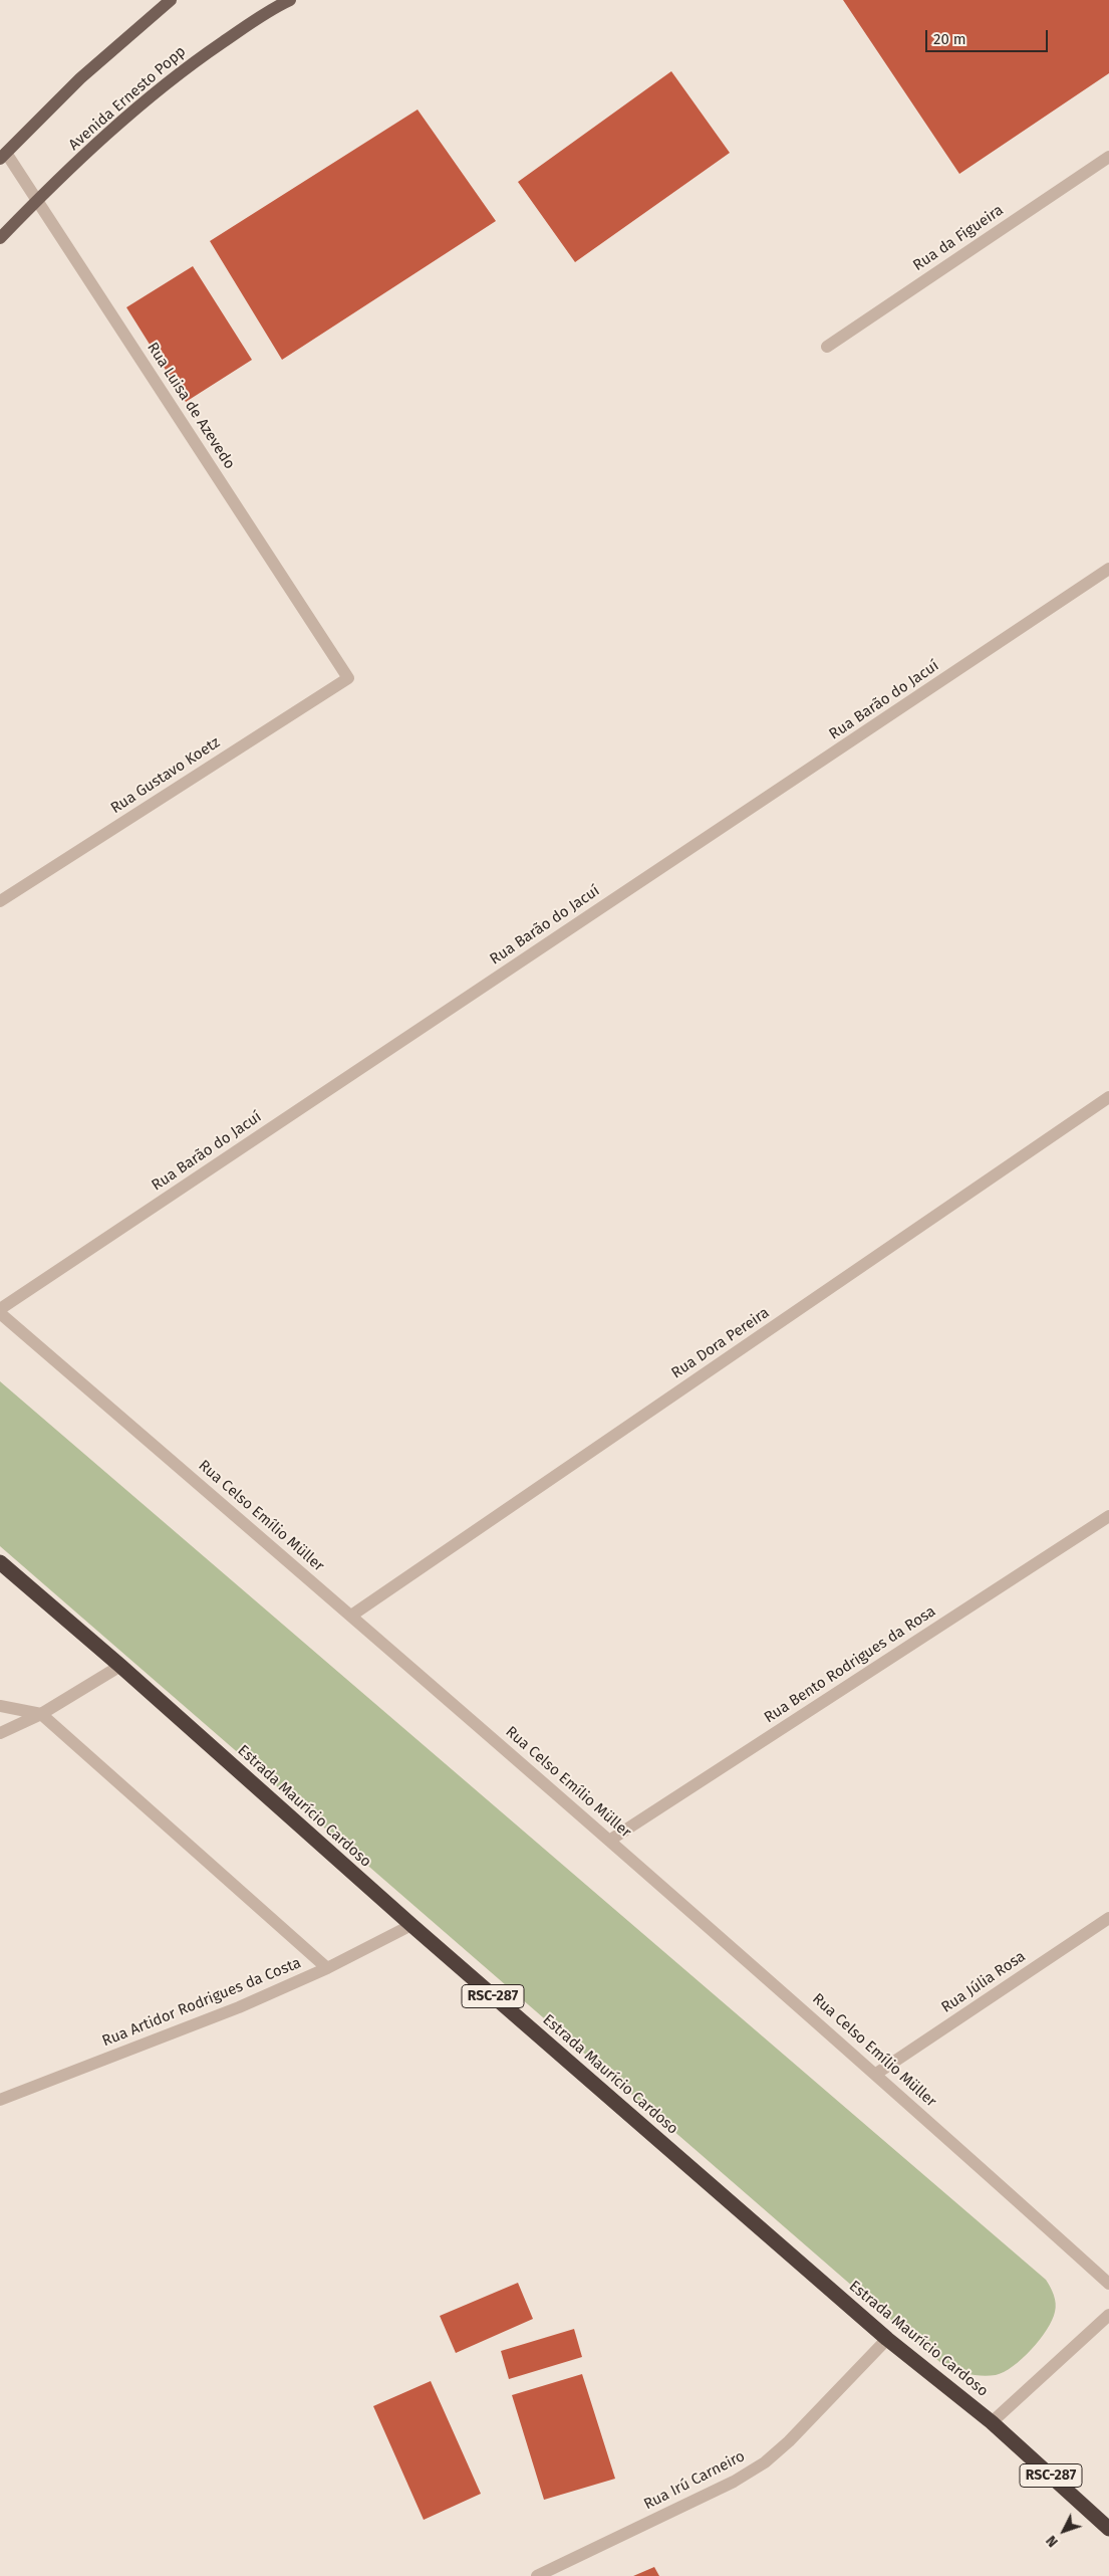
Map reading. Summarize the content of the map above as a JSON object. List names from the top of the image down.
{
  "streets": {
    "highway": ["Estrada Maurício Cardoso", "RSC-287"],
    "main road": ["Avenida Ernesto Popp"],
    "street": [
      "Rua da Figueira",
      "Rua Luisa de Azevedo",
      "Rua Barão do Jacuí",
      "Rua Gustavo Koetz",
      "Rua Dora Pereira",
      "Rua Celso Emílio Müller",
      "Rua Bento Rodrigues da Rosa",
      "Rua Júlia Rosa",
      "Rua Artidor Rodrigues da Costa",
      "Rua Irú Carneiro"
    ]
  },
  "crossings": [
    ["Avenida Ernesto Popp", "Rua Luisa de Azevedo"],
    ["Rua Luisa de Azevedo", "Rua Gustavo Koetz"],
    ["Rua Dora Pereira", "Rua Celso Emílio Müller"],
    ["Rua Celso Emílio Müller", "Rua Bento Rodrigues da Rosa"],
    ["Rua Celso Emílio Müller", "Rua Júlia Rosa"],
    ["Estrada Maurício Cardoso", "Rua Artidor Rodrigues da Costa"],
    ["Estrada Maurício Cardoso", "Rua Irú Carneiro"]
  ],
  "scale_bar": "20 m",
  "north": "bottom left"
}
